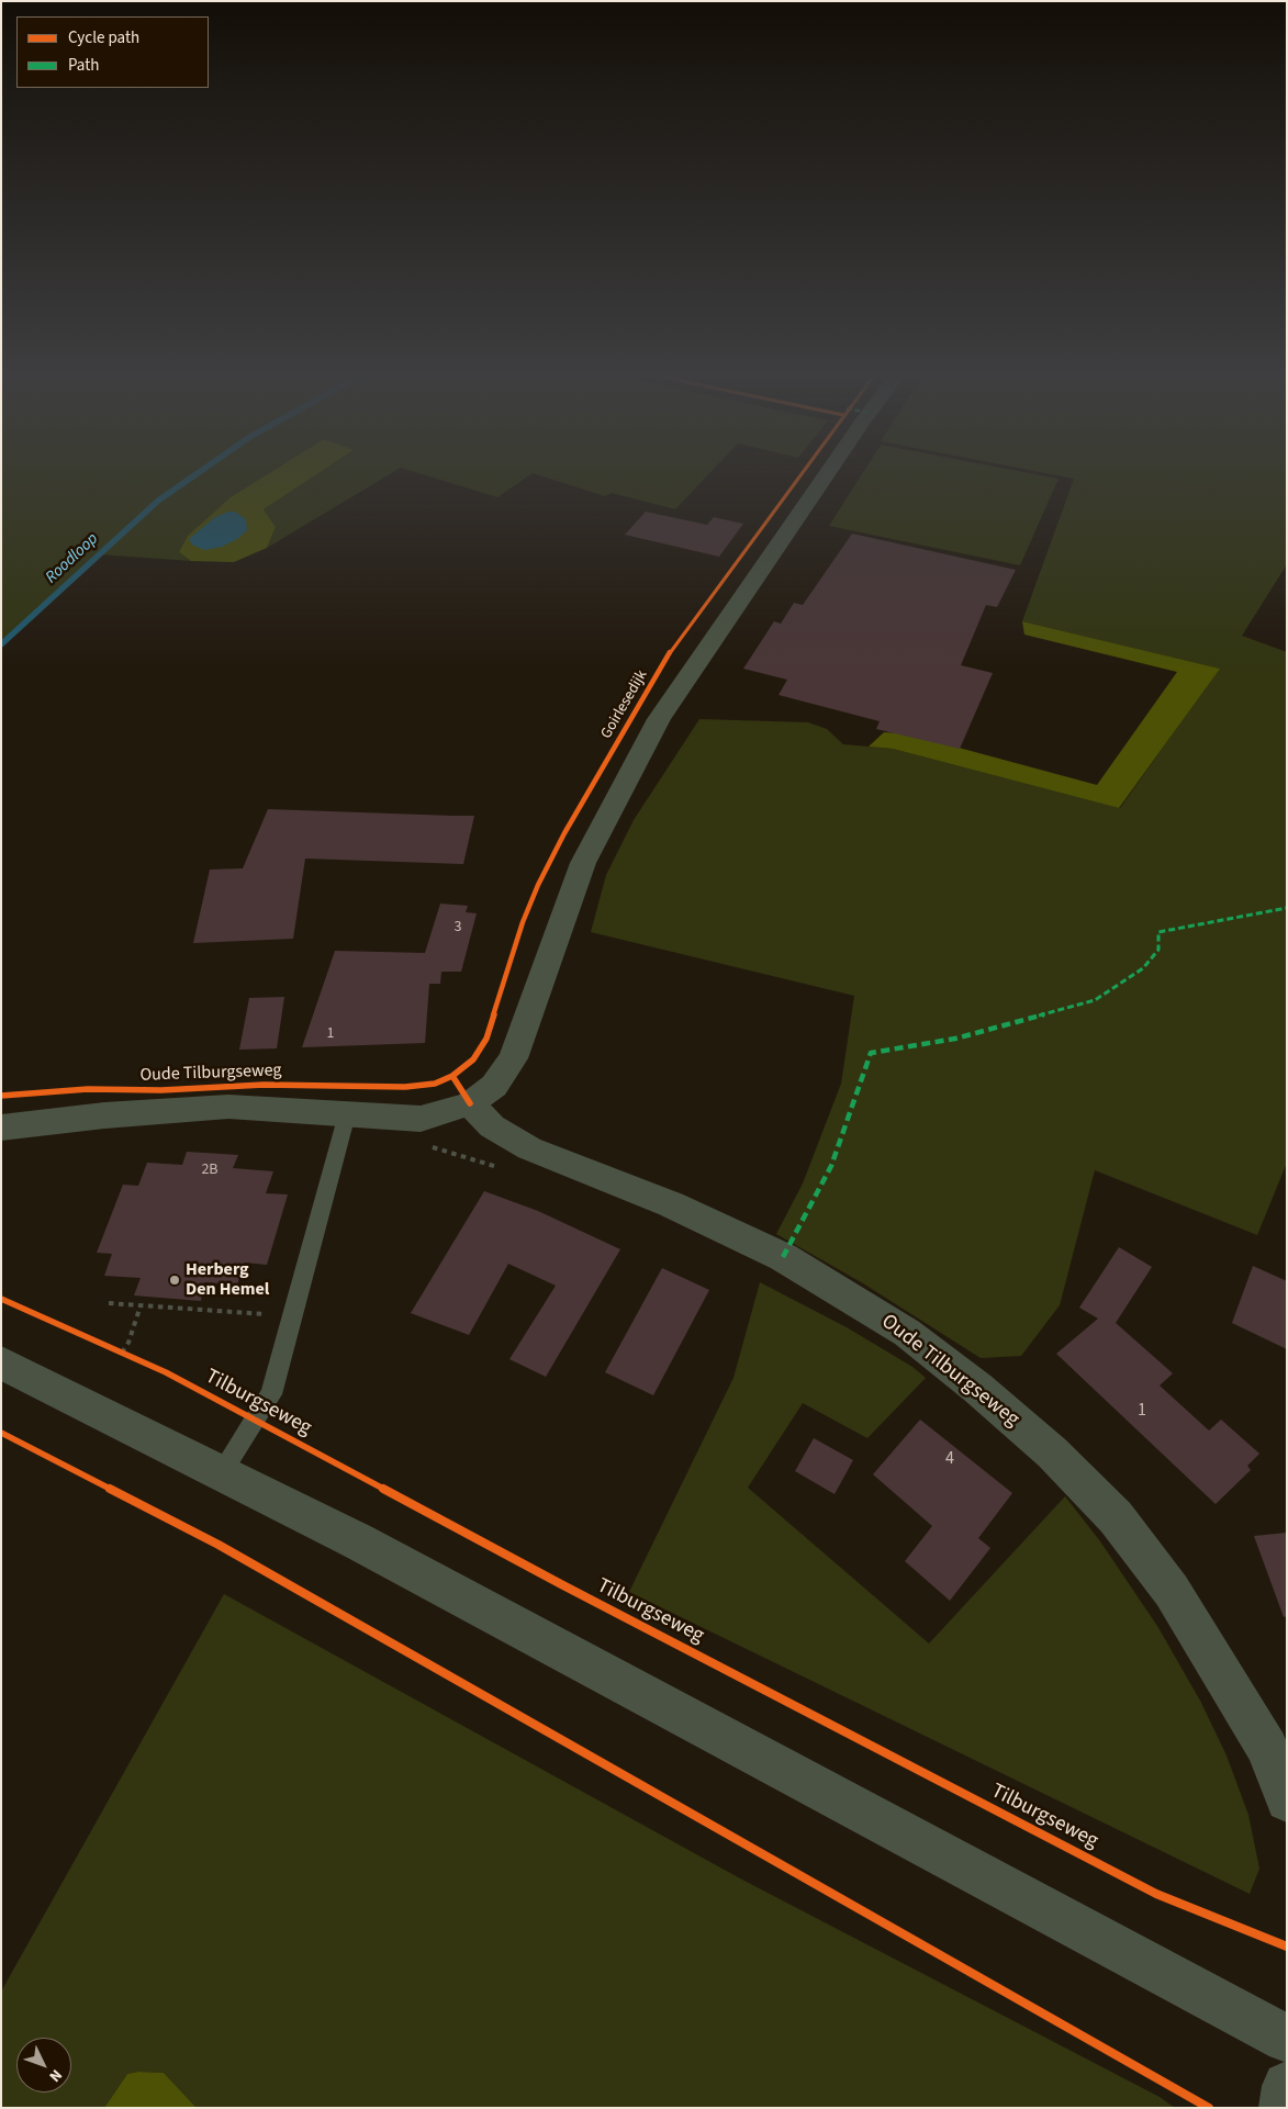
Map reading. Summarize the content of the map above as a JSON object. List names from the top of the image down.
{
  "streets": {
    "street": ["Oude Tilburgseweg"],
    "cycle path": ["Goirlesedijk", "Tilburgseweg"]
  },
  "water": ["Roodloop"],
  "places": ["Herberg Den Hemel"],
  "house_numbers": [
    "3",
    "1",
    "2B",
    "1",
    "4"
  ],
  "legend": ["Cycle path", "Path"],
  "north": "bottom right"
}
